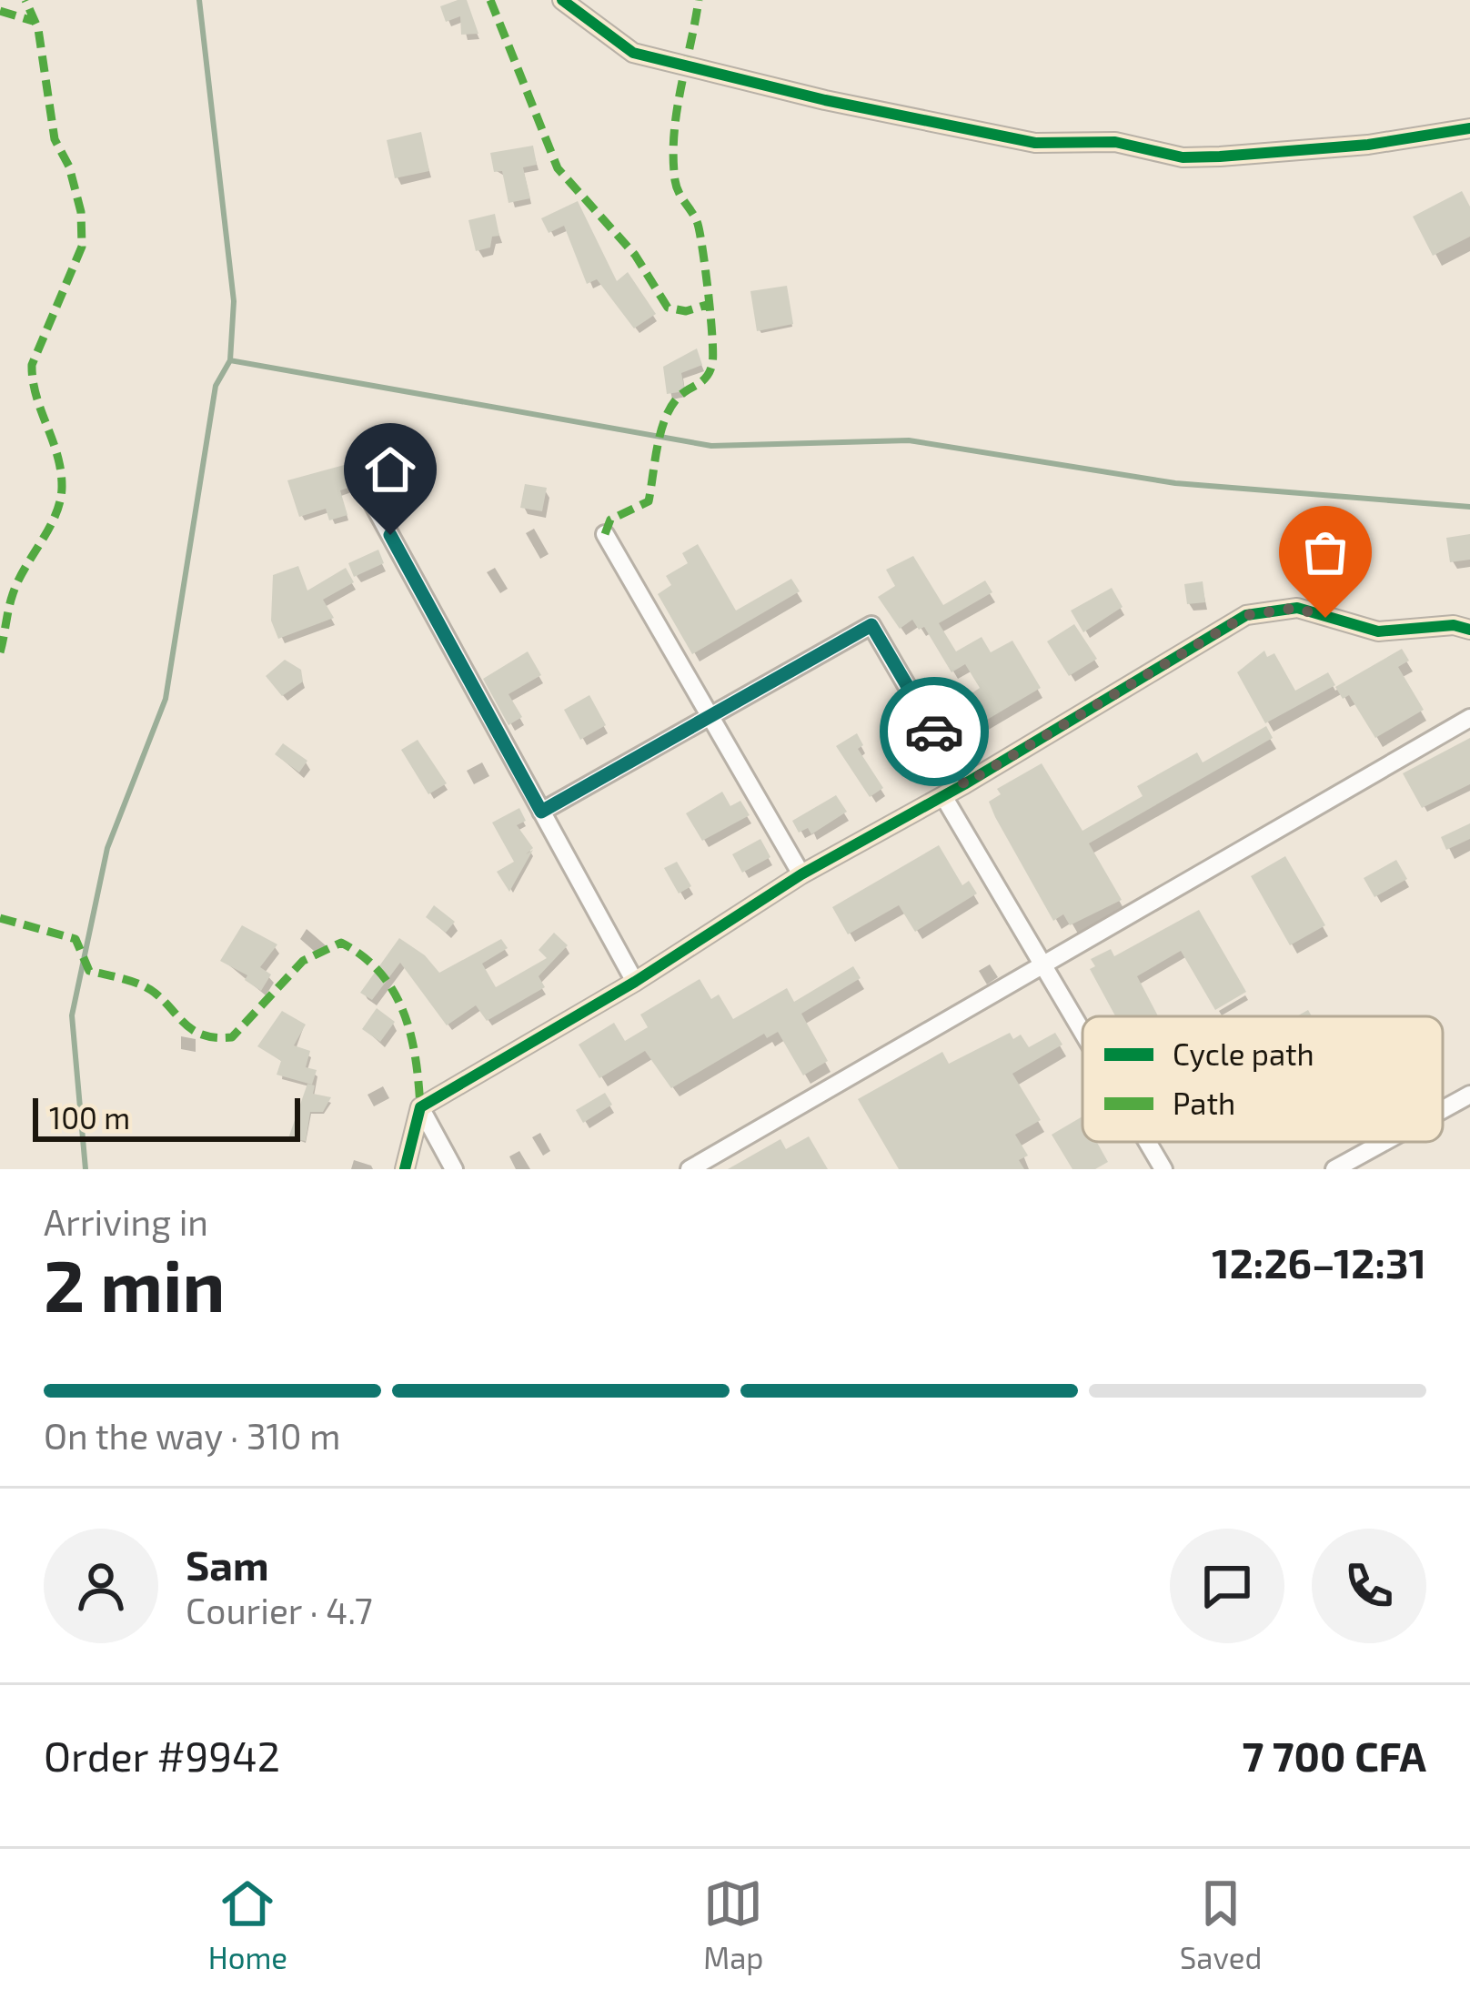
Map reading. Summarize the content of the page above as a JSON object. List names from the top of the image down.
{
  "legend": ["Cycle path", "Path"],
  "scale_bar": "100 m",
  "page": {
    "scale": "100 m",
    "heading": ["2 min", "Arriving in", "12:26–12:31"],
    "panel": [
      "Sam",
      "Courier · 4.7",
      "Order #9942",
      "7 700 CFA"
    ],
    "bar": "On the way · 310 m",
    "tabs": ["Home", "Map", "Saved"]
  }
}
